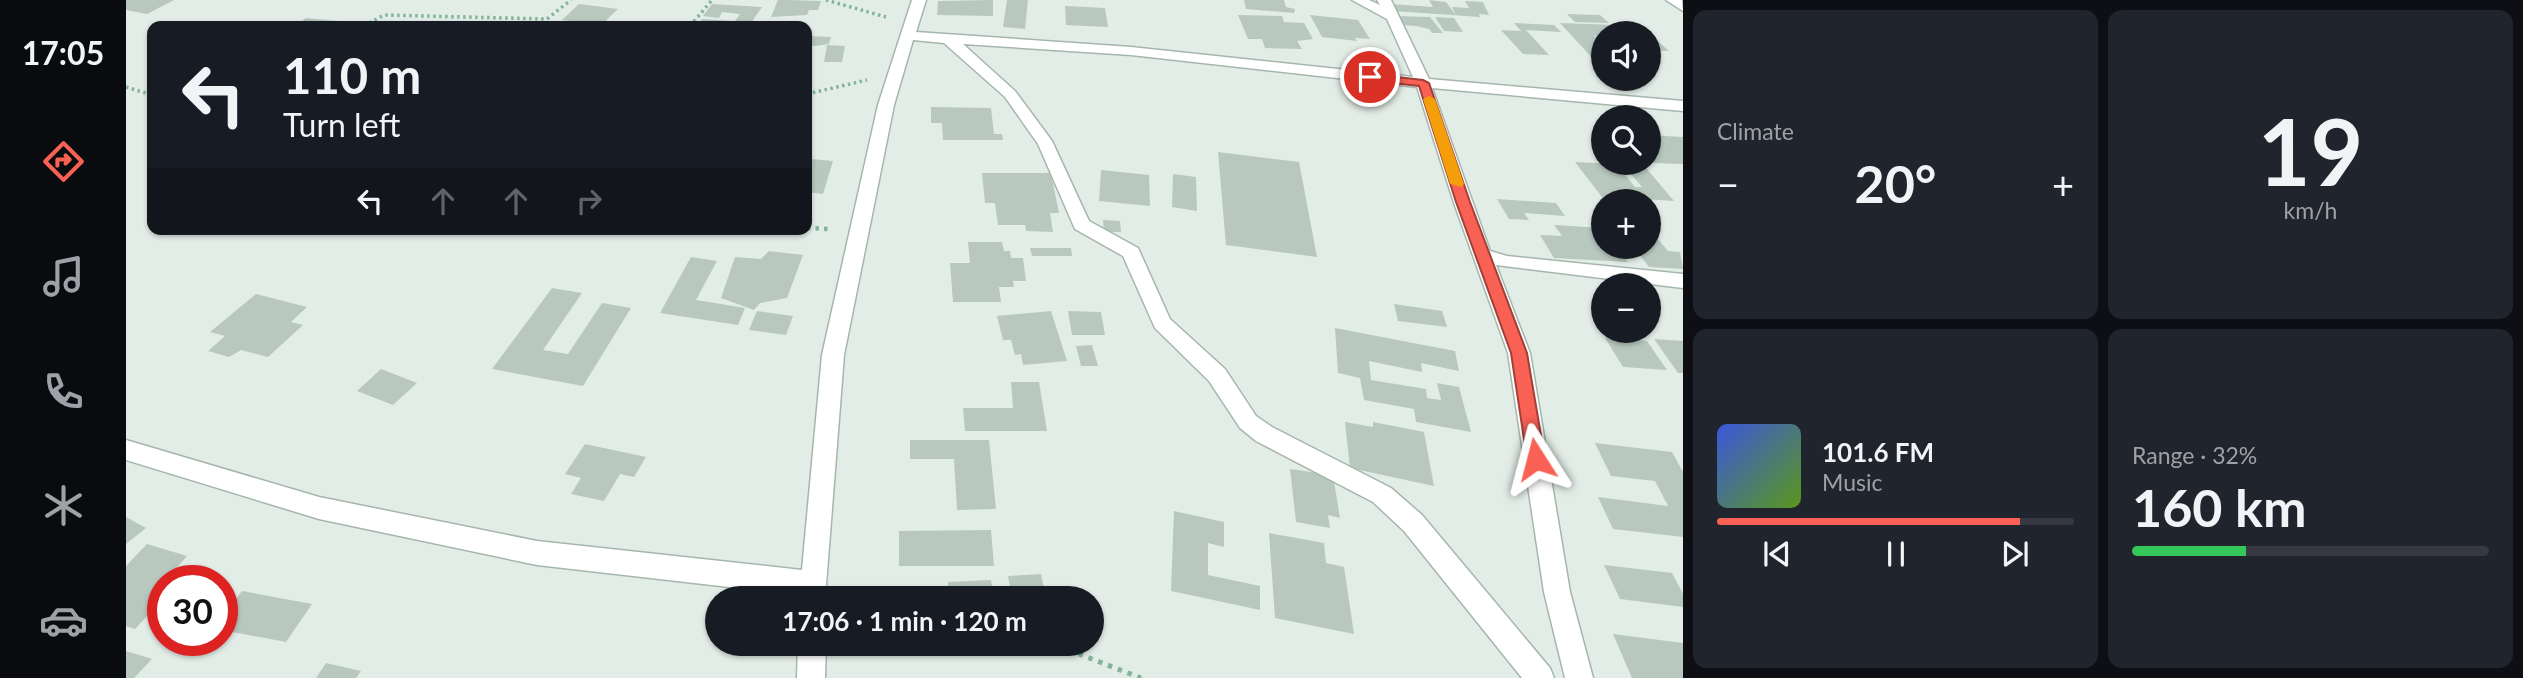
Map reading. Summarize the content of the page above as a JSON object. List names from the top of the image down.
{
  "page": {
    "tabs": "17:05",
    "tile": [
      "Climate",
      ["19", "km/h"],
      ["Range · 32%", "160 km"]
    ],
    "map_buttons": ["+", "−"],
    "turn": ["110 m", "Turn left"],
    "heat": ["−", "20°", "+"],
    "song": ["101.6 FM", "Music"],
    "limit": "30",
    "trip": "17:06 · 1 min · 120 m"
  }
}
